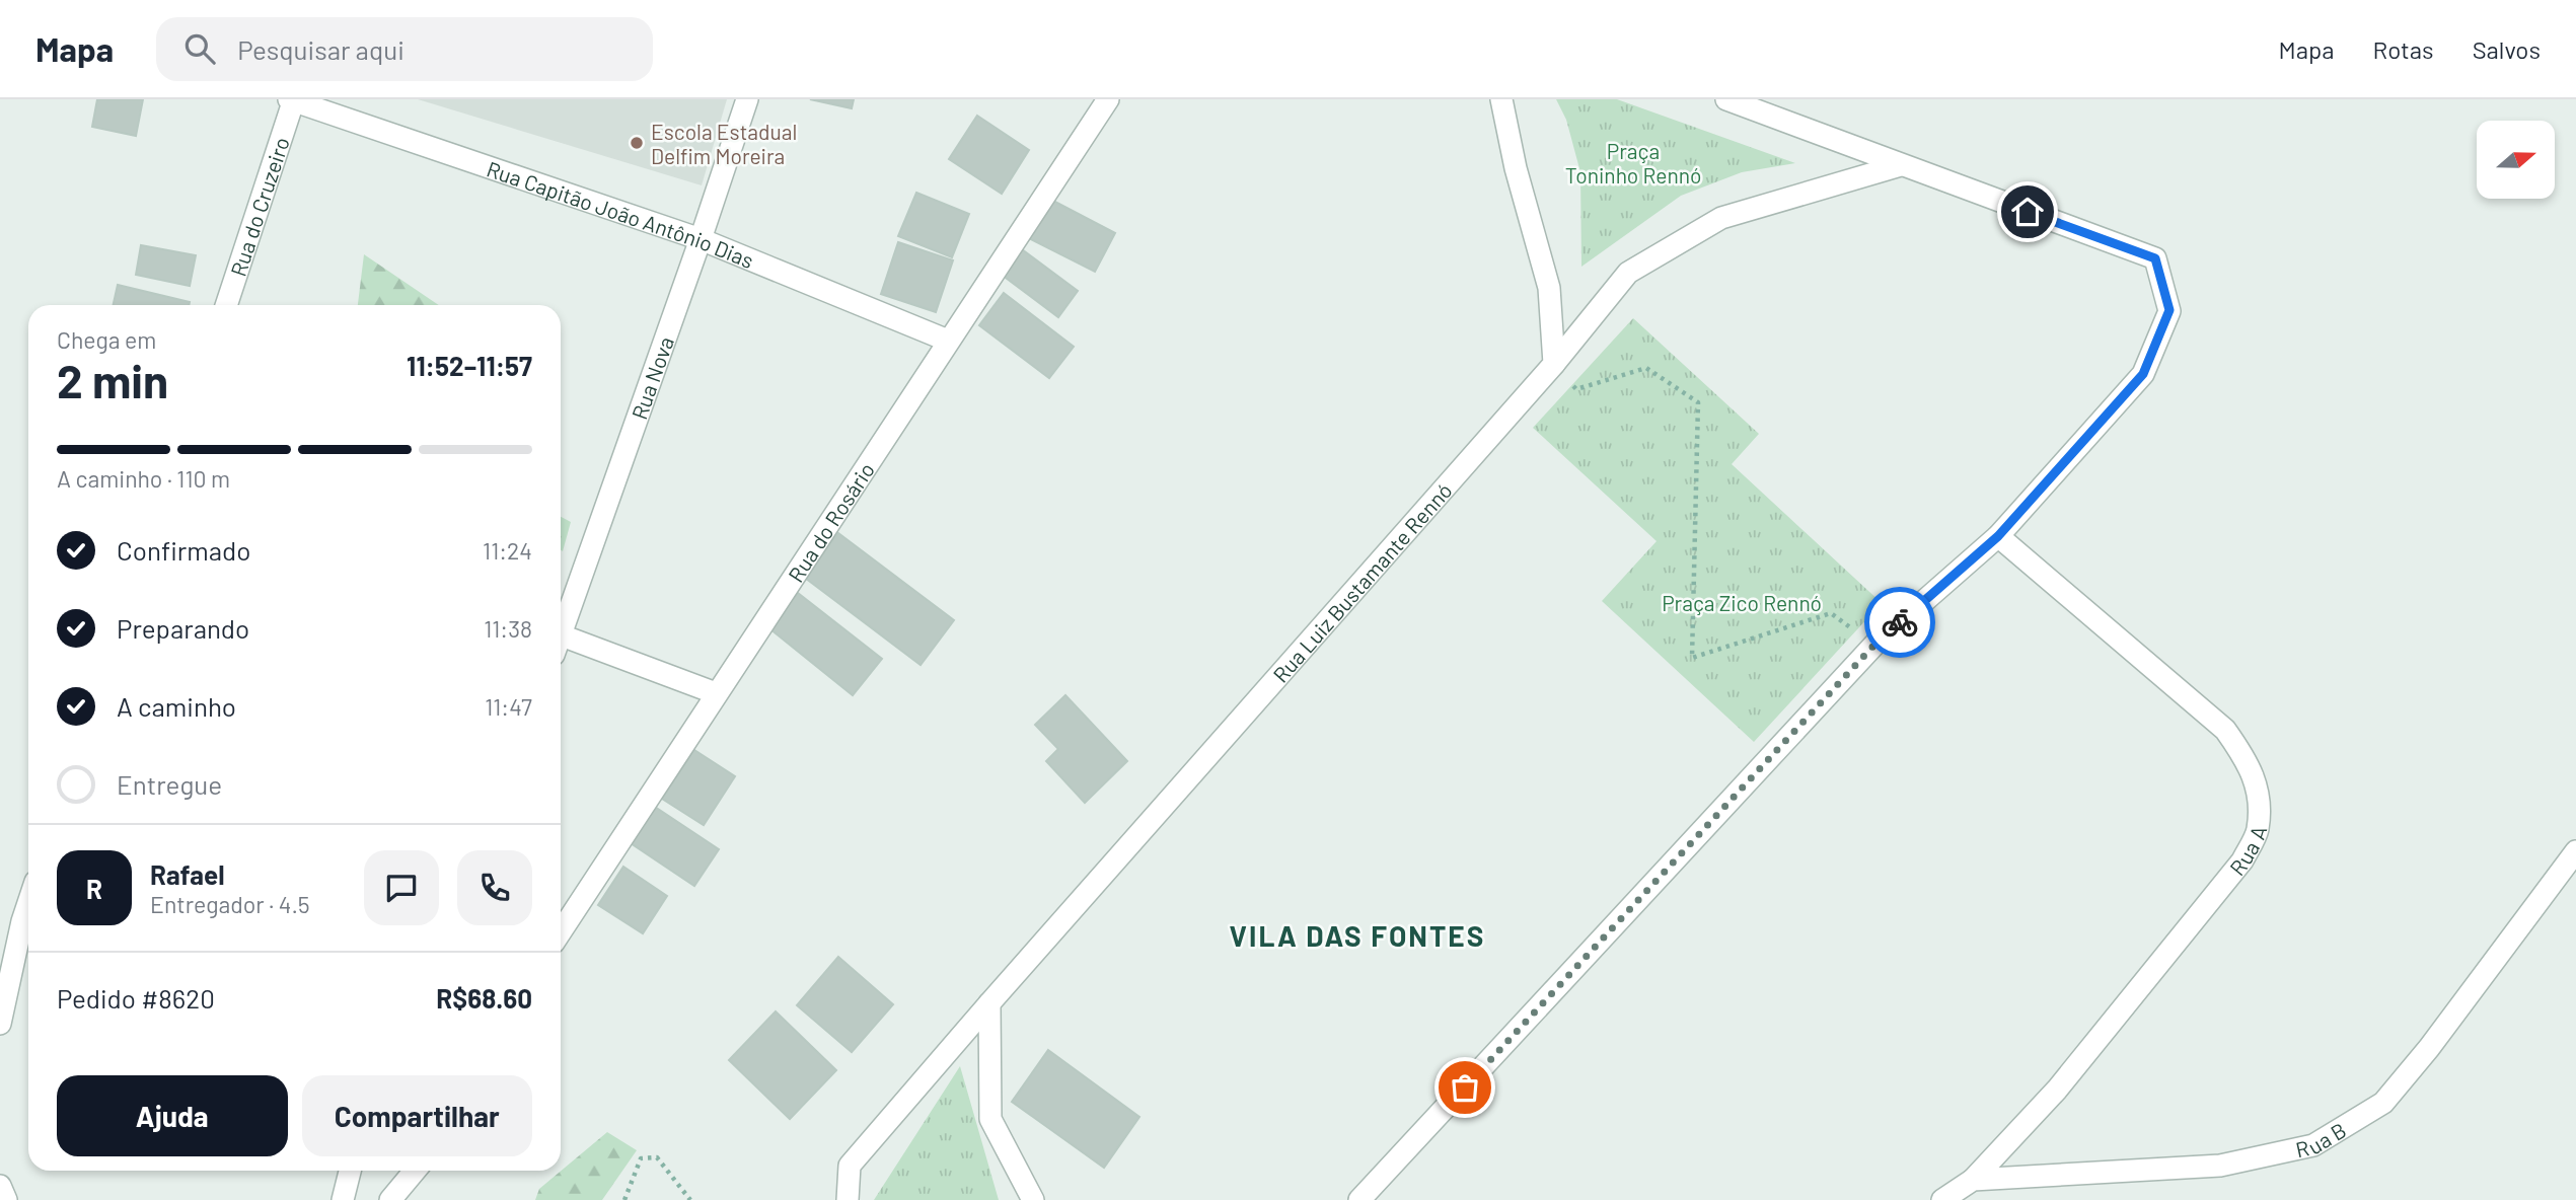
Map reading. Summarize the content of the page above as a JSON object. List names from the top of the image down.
{
  "streets": {
    "street": [
      "Rua do Cruzeiro",
      "Rua Capitão João Antônio Dias",
      "Rua Nova",
      "Rua do Rosário",
      "Rua Luiz Bustamante Rennó",
      "Rua A",
      "Rua B"
    ]
  },
  "crossings": [
    ["Rua do Cruzeiro", "Rua Capitão João Antônio Dias"],
    ["Rua Capitão João Antônio Dias", "Rua Nova"],
    ["Rua Capitão João Antônio Dias", "Rua do Rosário"],
    ["Rua A", "Rua B"]
  ],
  "districts": ["VILA DAS FONTES"],
  "parks": ["Praça Toninho Rennó", "Praça Zico Rennó"],
  "places": ["Escola Estadual Delfim Moreira"],
  "north": "right",
  "page": {
    "header": "Mapa",
    "search": "Pesquisar aqui",
    "nav": ["Mapa", "Rotas", "Salvos"],
    "heading": ["2 min", "Chega em", "11:52–11:57"],
    "panel": [
      "Rafael",
      "Entregador · 4.5",
      "Pedido #8620",
      "R$68.60"
    ],
    "bar": "A caminho · 110 m",
    "list": [
      ["Confirmado", "11:24"],
      ["Preparando", "11:38"],
      ["A caminho", "11:47"],
      "Entregue"
    ],
    "round": "R",
    "buttons": ["Ajuda", "Compartilhar"]
  }
}
